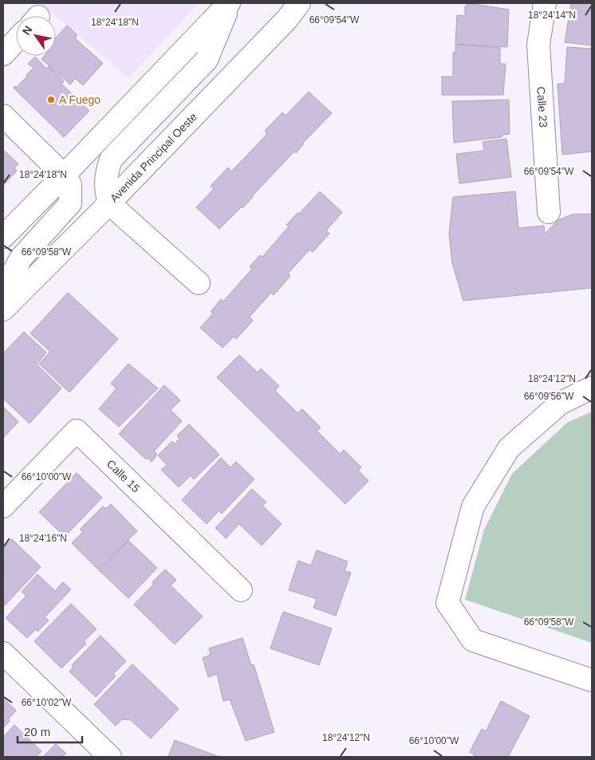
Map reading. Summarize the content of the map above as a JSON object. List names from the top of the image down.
{
  "streets": {
    "main road": ["Calle 23", "Avenida Principal Oeste", "Calle 15"]
  },
  "places": ["A Fuego"],
  "scale_bar": "20 m",
  "north": "top left",
  "coordinates": [
    "18°24'14\"N",
    "66°09'54\"W",
    "18°24'18\"N",
    "66°09'58\"W",
    "18°24'12\"N",
    "66°09'56\"W",
    "66°10'00\"W",
    "18°24'16\"N",
    "66°10'02\"W"
  ]
}
